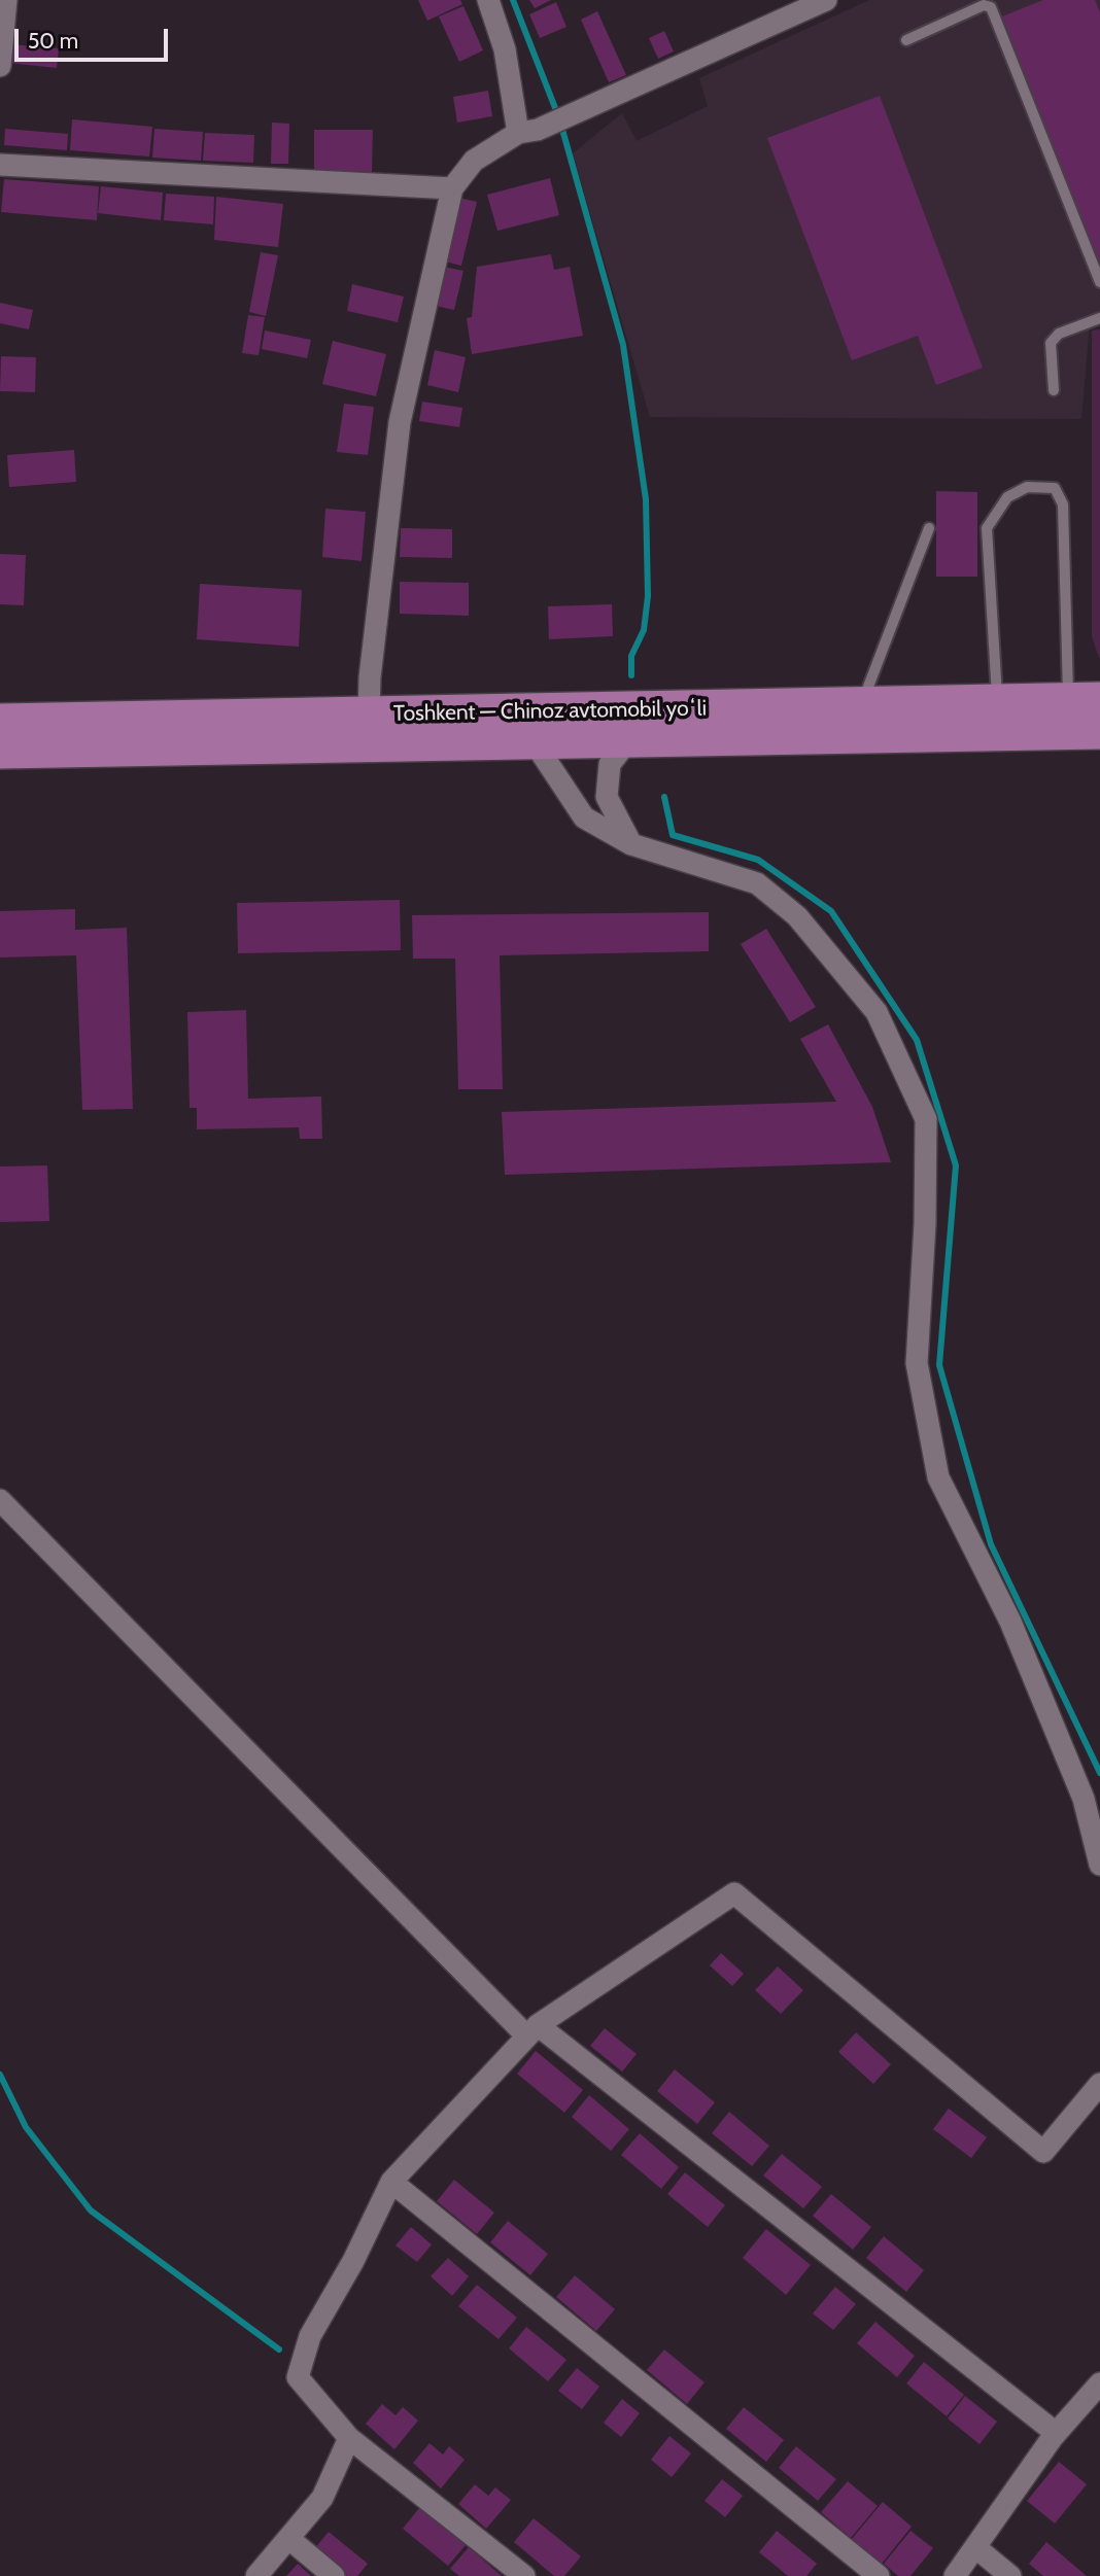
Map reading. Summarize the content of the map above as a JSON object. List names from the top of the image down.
{
  "streets": {
    "highway": ["Toshkent — Chinoz avtomobil yoʻli"]
  },
  "scale_bar": "50 m"
}
